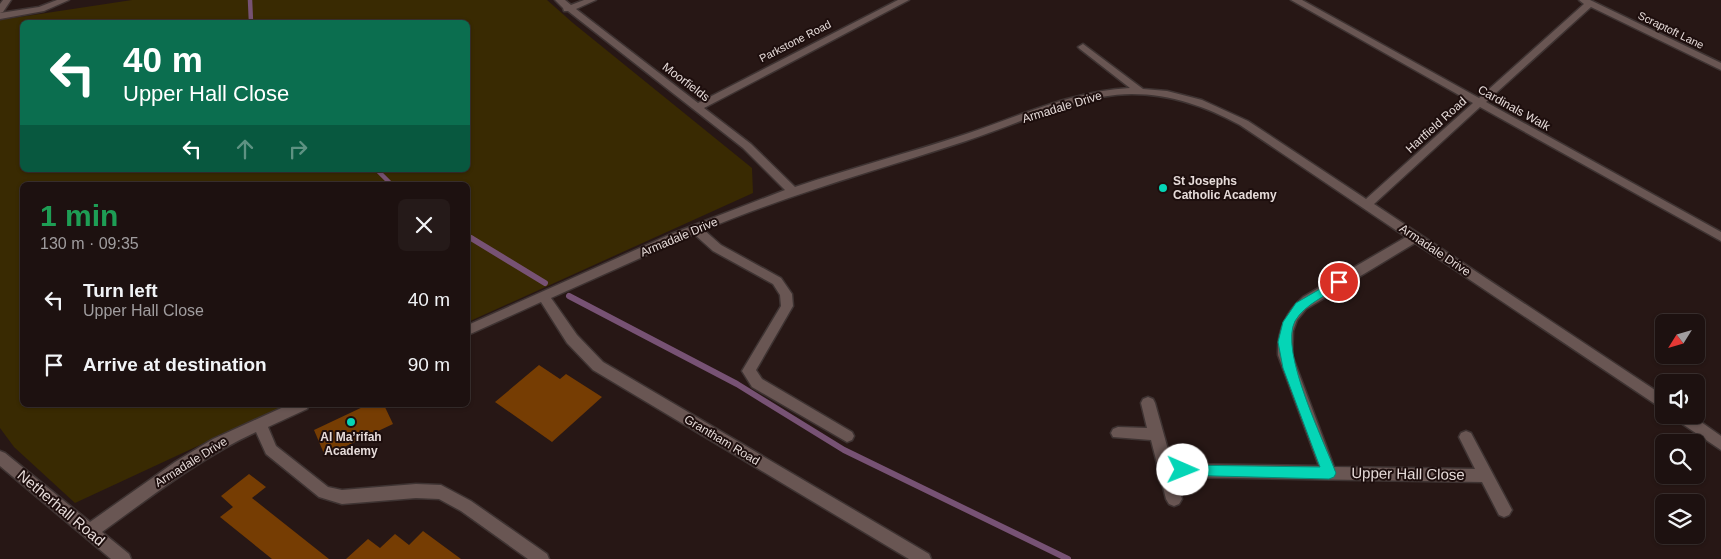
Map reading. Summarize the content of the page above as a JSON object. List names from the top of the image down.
{
  "streets": {
    "street": [
      "Scraptoft Lane",
      "Parkstone Road",
      "Moorfields",
      "Armadale Drive",
      "Cardinals Walk",
      "Hartfield Road",
      "Grantham Road",
      "Upper Hall Close",
      "Netherhall Road"
    ]
  },
  "crossings": [
    ["Scraptoft Lane", "Hartfield Road"],
    ["Parkstone Road", "Moorfields"],
    ["Moorfields", "Armadale Drive"],
    ["Armadale Drive", "Hartfield Road"],
    ["Armadale Drive", "Grantham Road"],
    ["Armadale Drive", "Netherhall Road"],
    ["Cardinals Walk", "Hartfield Road"]
  ],
  "places": ["St Josephs Catholic Academy", "Al Ma’rifah Academy"],
  "north": "bottom left",
  "page": {
    "turn": ["40 m", "Upper Hall Close"],
    "heading": ["1 min", "130 m · 09:35"],
    "list": [
      {
        "name": "Turn left",
        "note": "Upper Hall Close",
        "value": "40 m"
      },
      {
        "name": "Arrive at destination",
        "value": "90 m"
      }
    ]
  }
}
